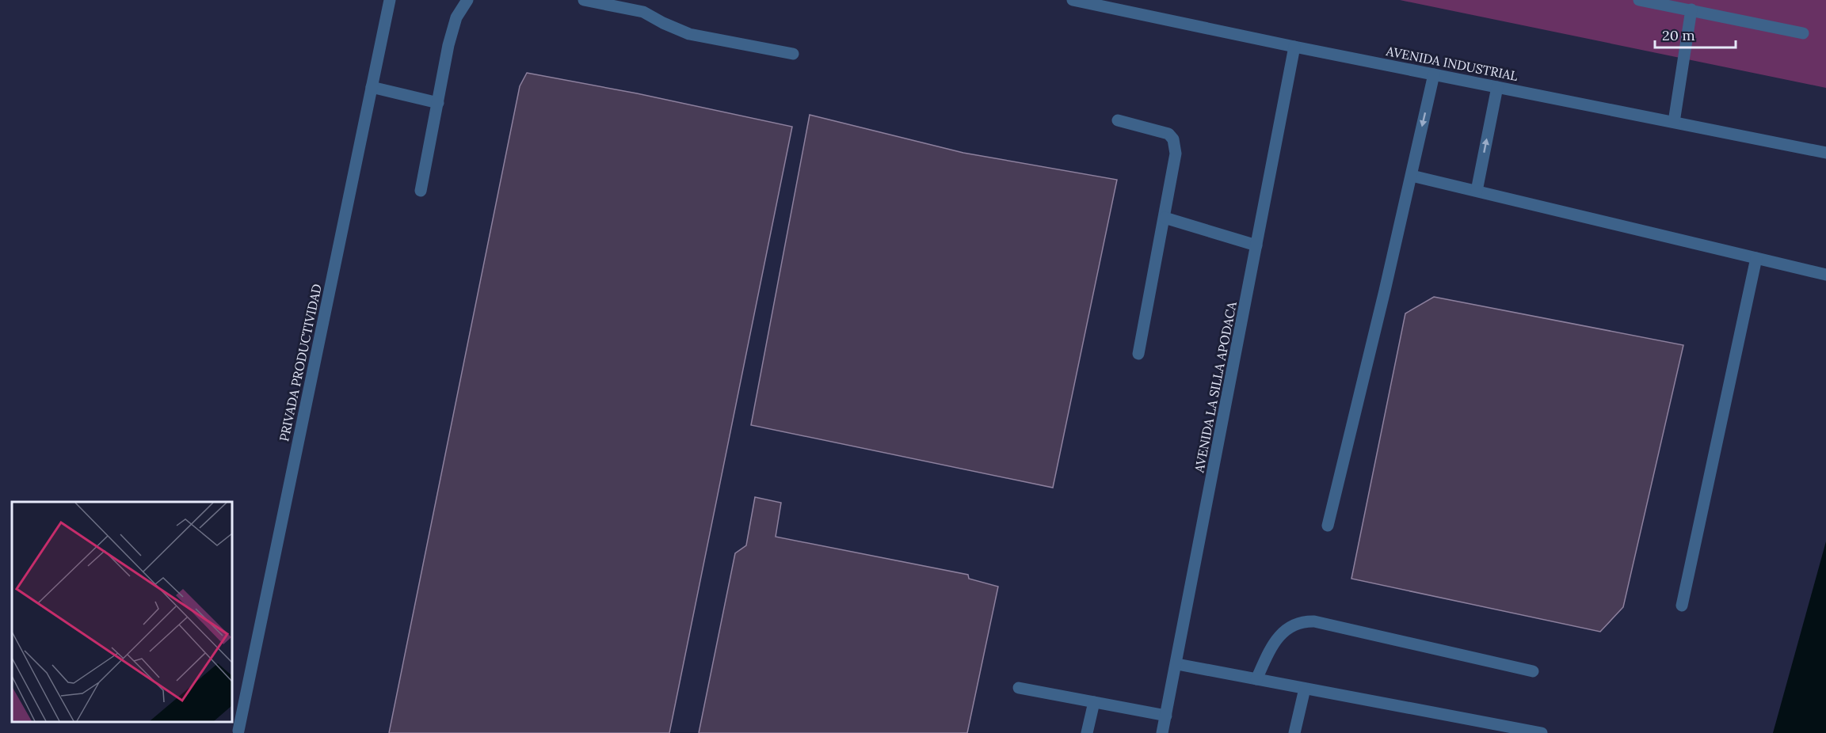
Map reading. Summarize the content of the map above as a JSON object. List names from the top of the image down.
{
  "streets": {
    "street": ["AVENIDA INDUSTRIAL", "PRIVADA PRODUCTIVIDAD", "AVENIDA LA SILLA APODACA"]
  },
  "crossings": [
    ["AVENIDA INDUSTRIAL", "AVENIDA LA SILLA APODACA"]
  ],
  "scale_bar": "20 m"
}
